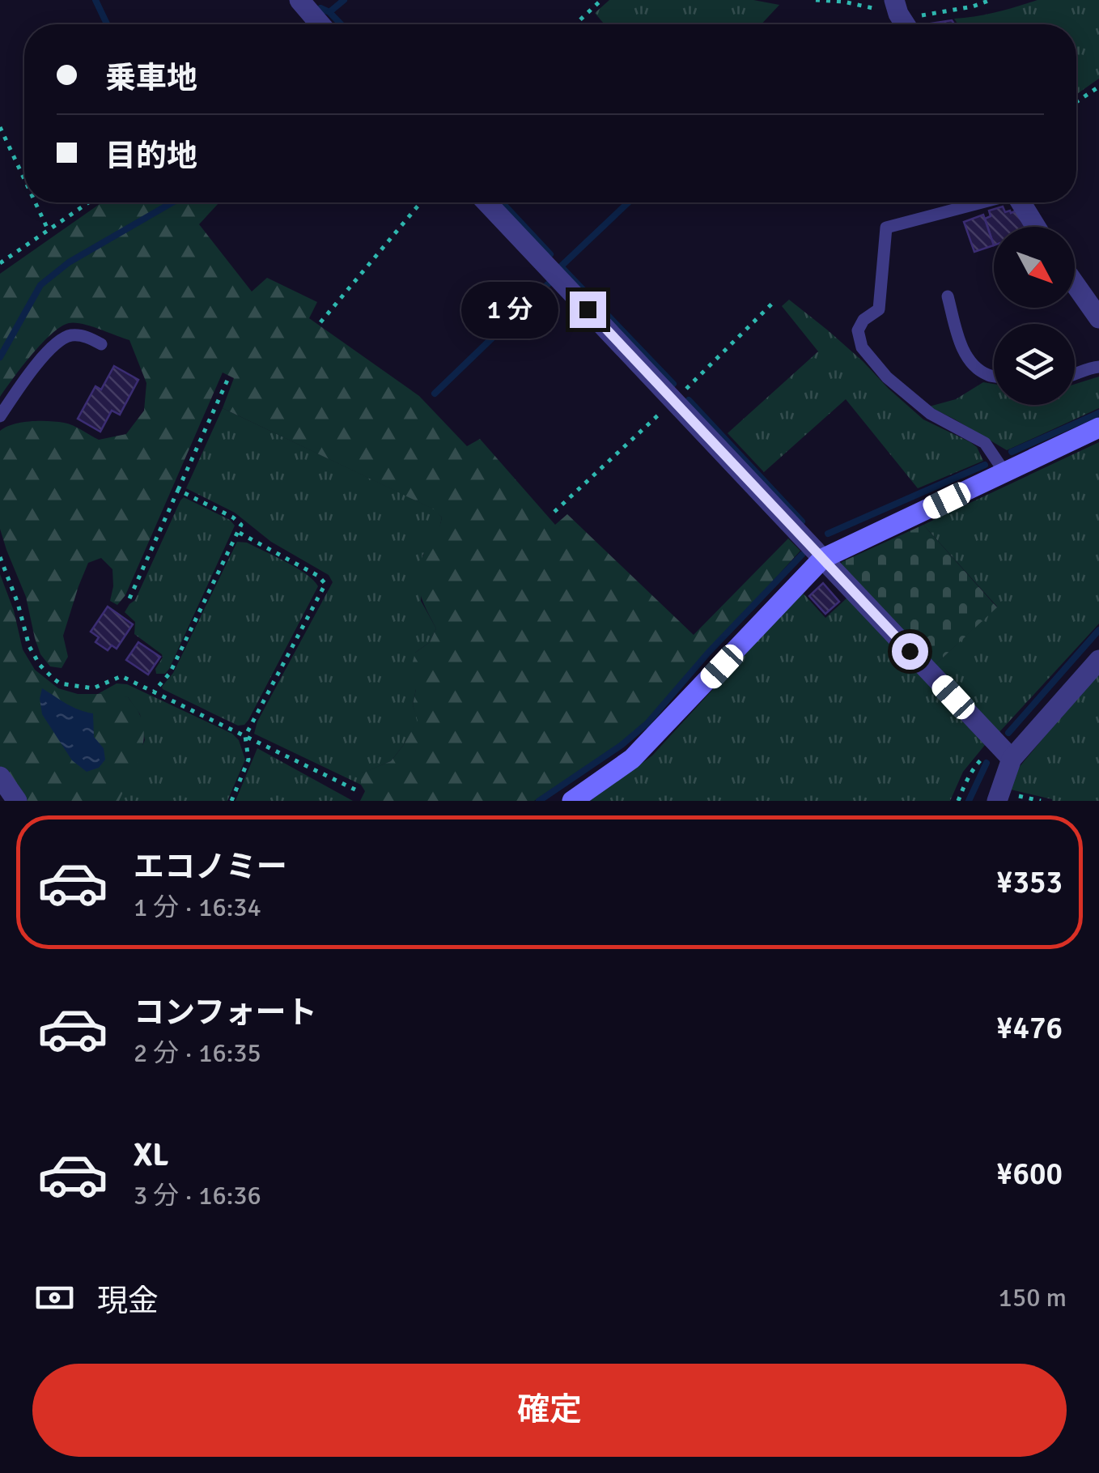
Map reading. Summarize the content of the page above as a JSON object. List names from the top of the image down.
{
  "north": "bottom right",
  "page": {
    "banner": ["乗車地", "目的地"],
    "bubble": "1 分",
    "list": [
      {
        "name": "エコノミー",
        "note": "1 分 · 16:34",
        "value": "¥353"
      },
      {
        "name": "コンフォート",
        "note": "2 分 · 16:35",
        "value": "¥476"
      },
      {
        "name": "XL",
        "note": "3 分 · 16:36",
        "value": "¥600"
      }
    ],
    "pay": ["現金", "150 m"],
    "buttons": "確定"
  }
}
